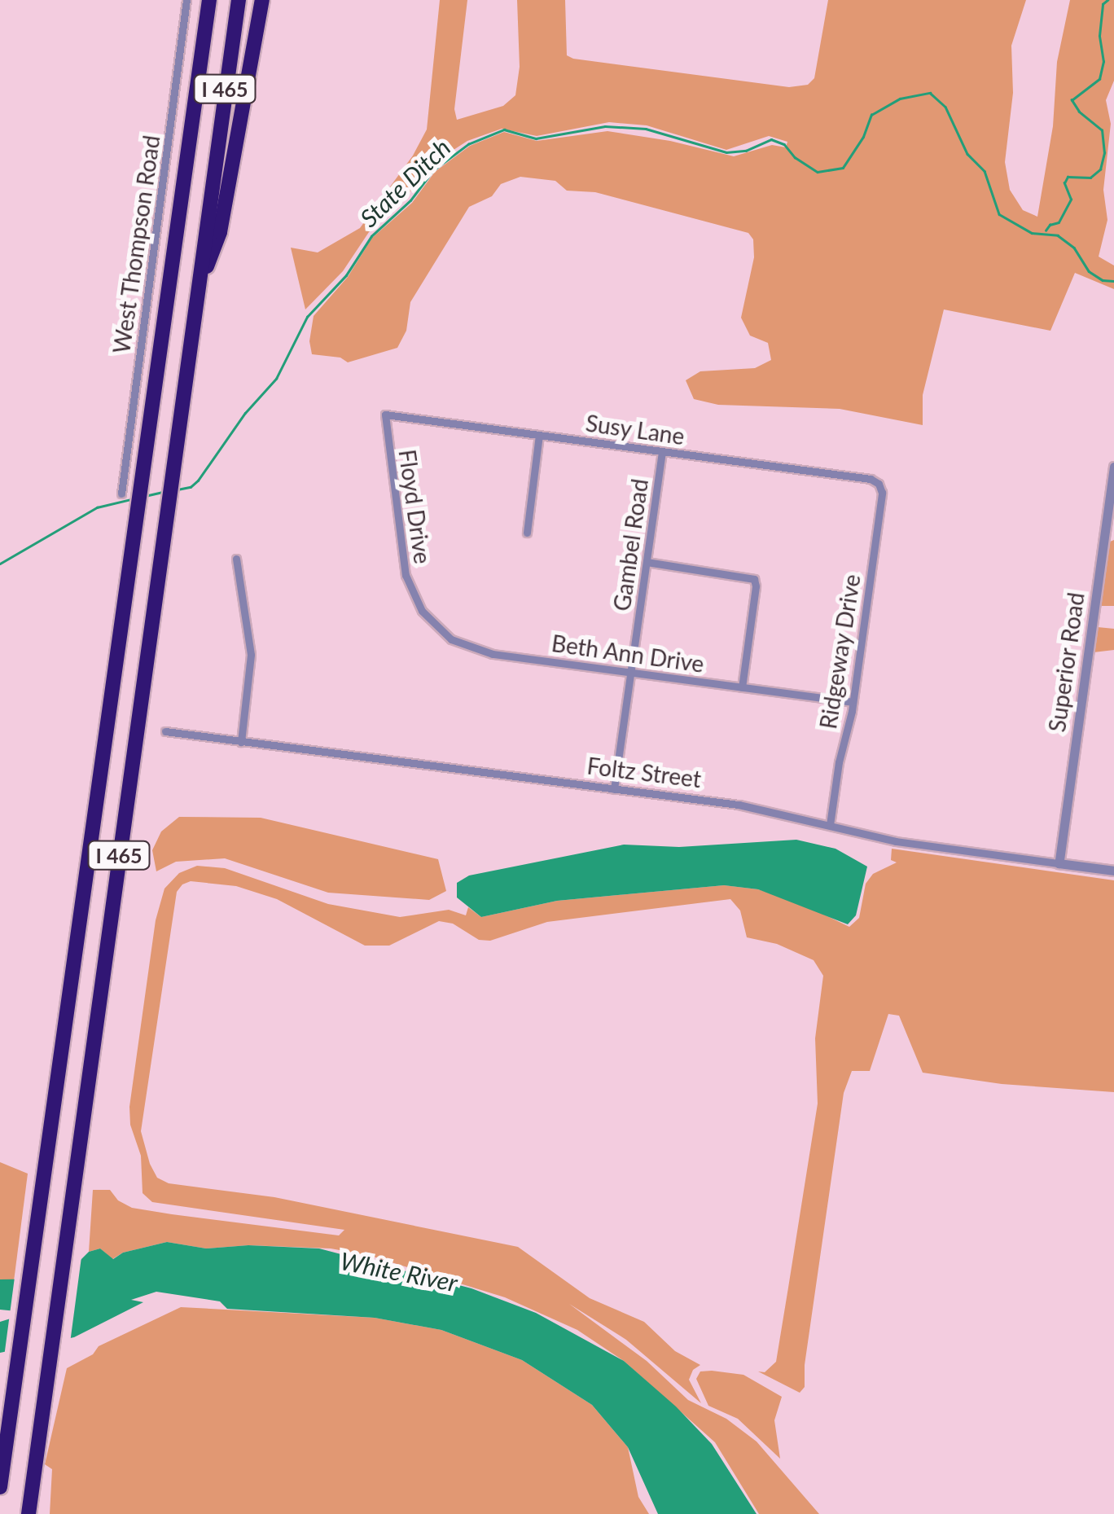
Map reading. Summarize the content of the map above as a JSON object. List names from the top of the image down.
{
  "streets": {
    "highway": ["I 465"],
    "street": [
      "West Thompson Road",
      "Susy Lane",
      "Floyd Drive",
      "Gambel Road",
      "Ridgeway Drive",
      "Beth Ann Drive",
      "Superior Road",
      "Foltz Street"
    ]
  },
  "crossings": [
    ["Susy Lane", "Floyd Drive"],
    ["Susy Lane", "Gambel Road"],
    ["Susy Lane", "Ridgeway Drive"],
    ["Floyd Drive", "Beth Ann Drive"],
    ["Gambel Road", "Beth Ann Drive"],
    ["Gambel Road", "Foltz Street"],
    ["Ridgeway Drive", "Beth Ann Drive"],
    ["Ridgeway Drive", "Foltz Street"],
    ["Superior Road", "Foltz Street"]
  ],
  "water": ["State Ditch", "White River"]
}
